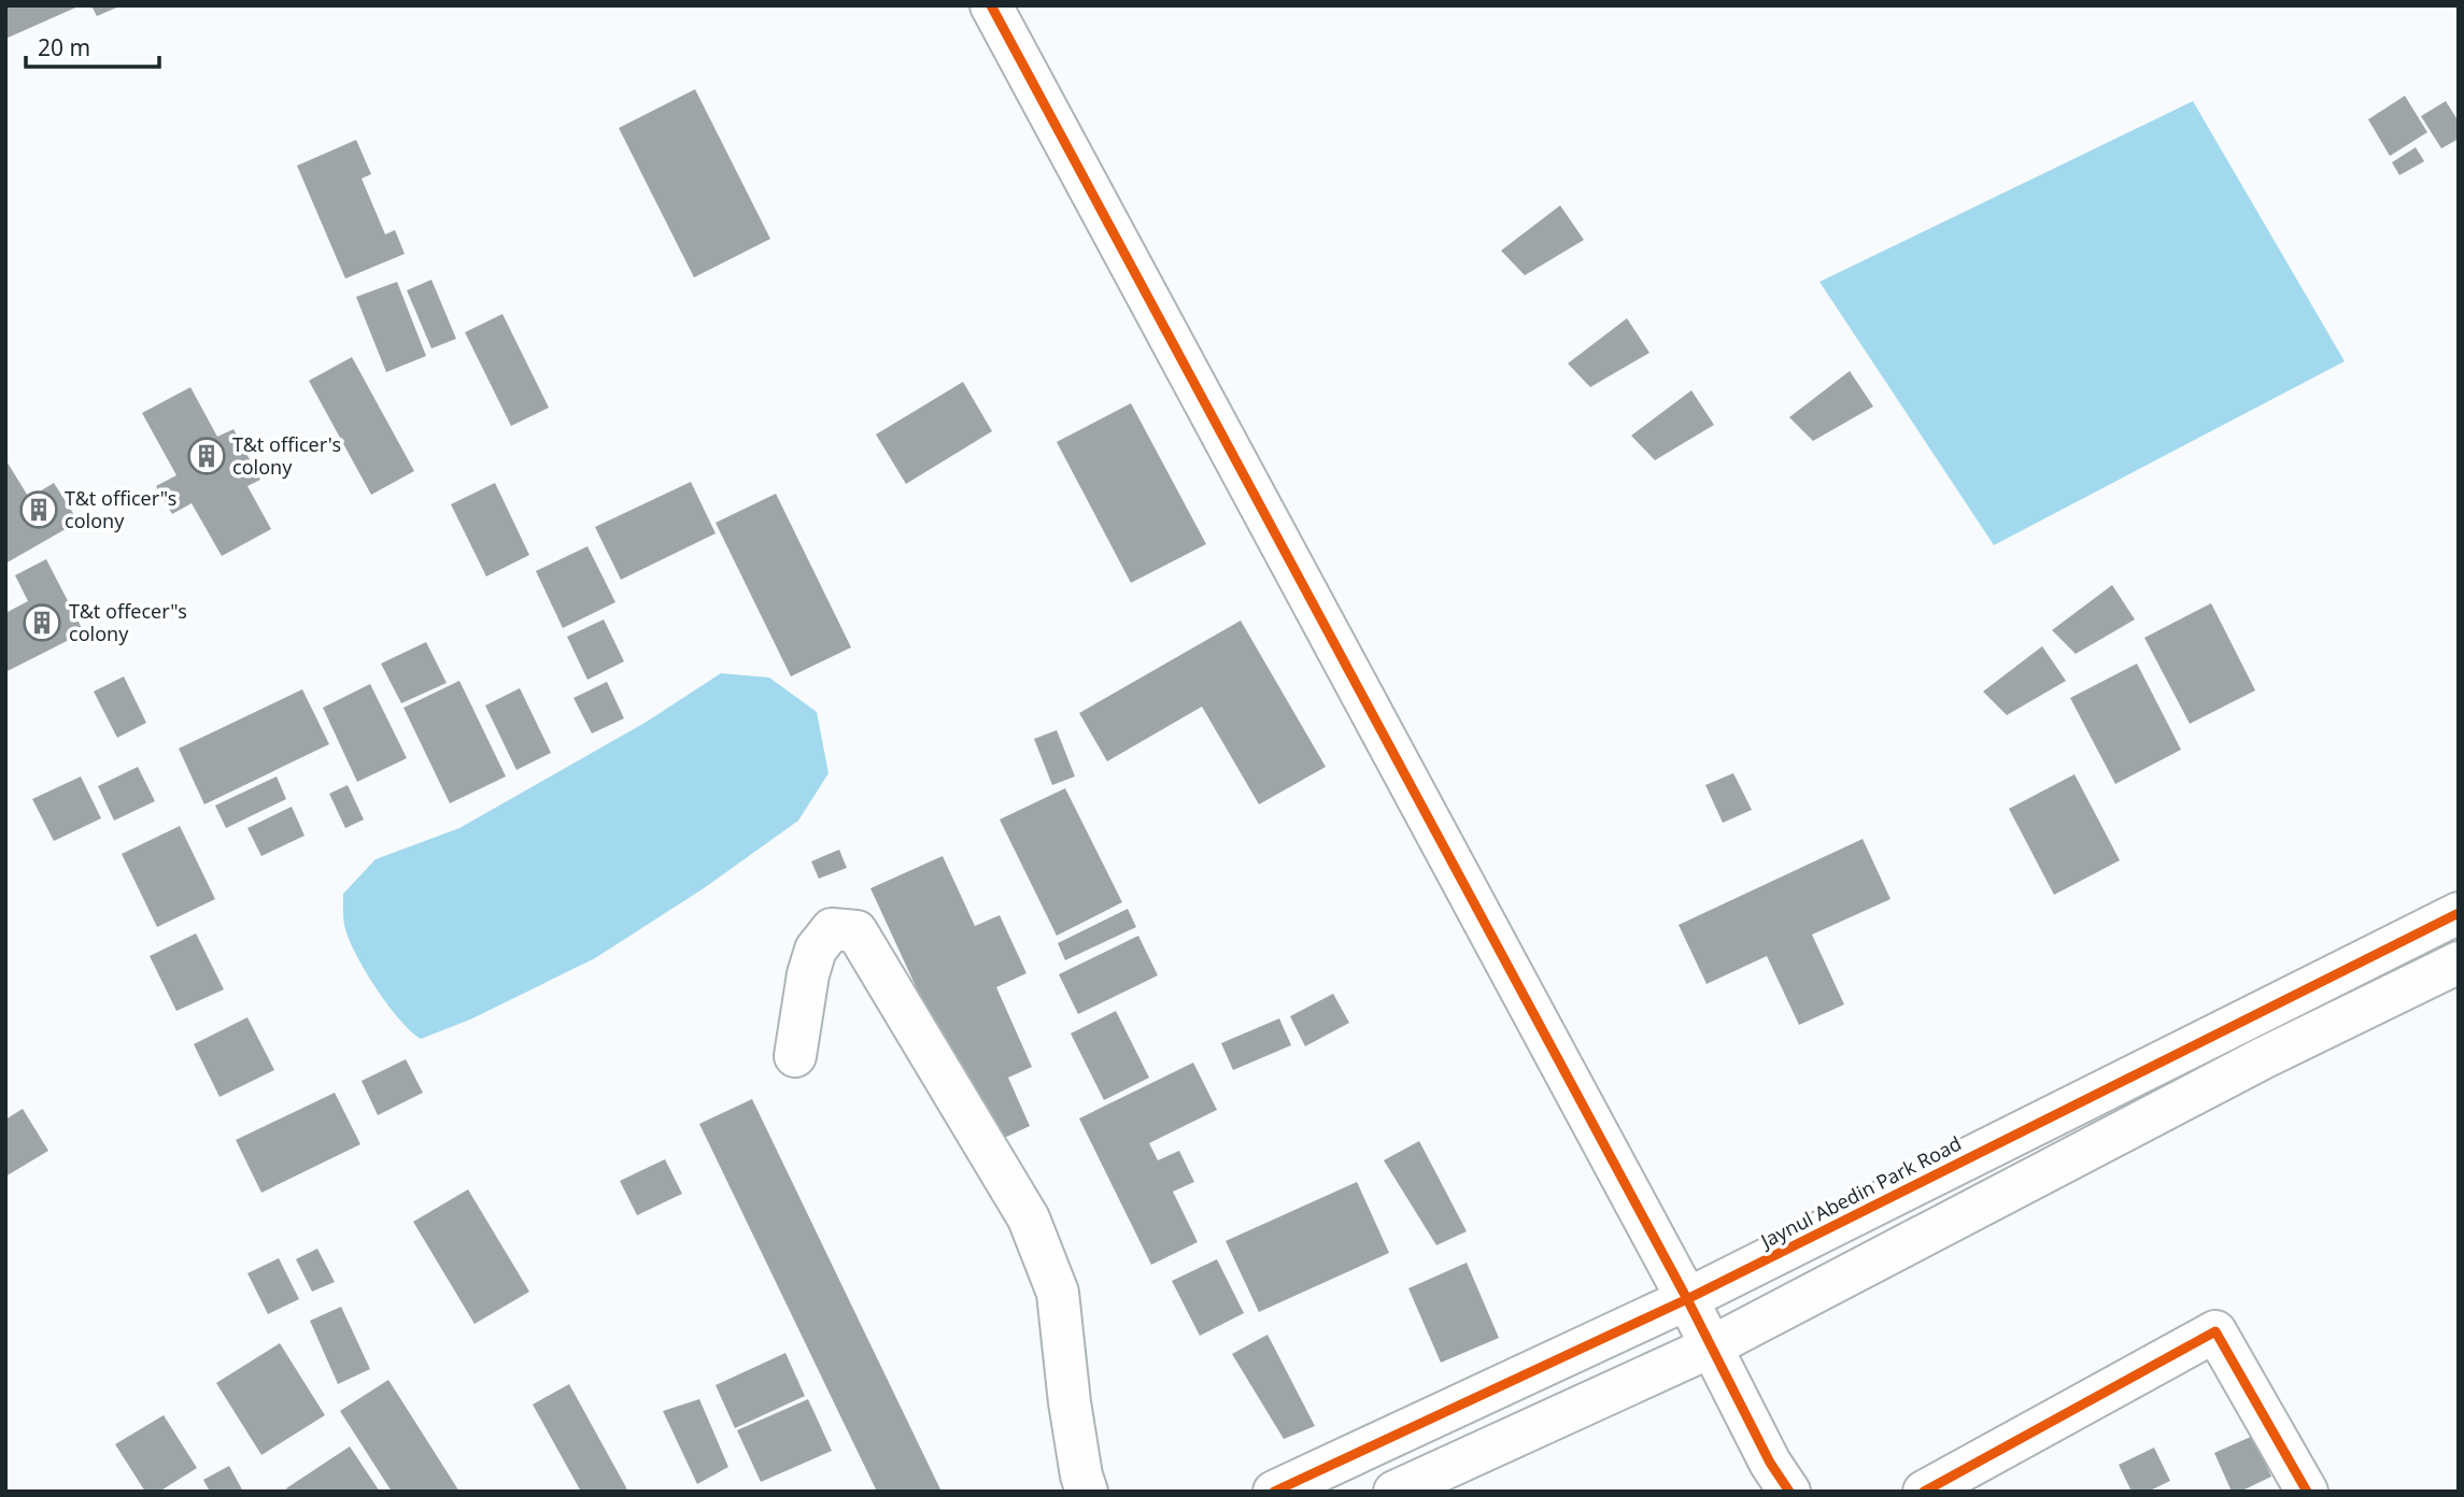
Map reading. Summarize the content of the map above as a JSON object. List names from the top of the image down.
{
  "streets": {
    "street": ["Jaynul Abedin Park Road"]
  },
  "places": {
    "building": ["T&t officer's colony", "T&t officer\"s colony", "T&t offecer\"s colony"]
  },
  "scale_bar": "20 m"
}
